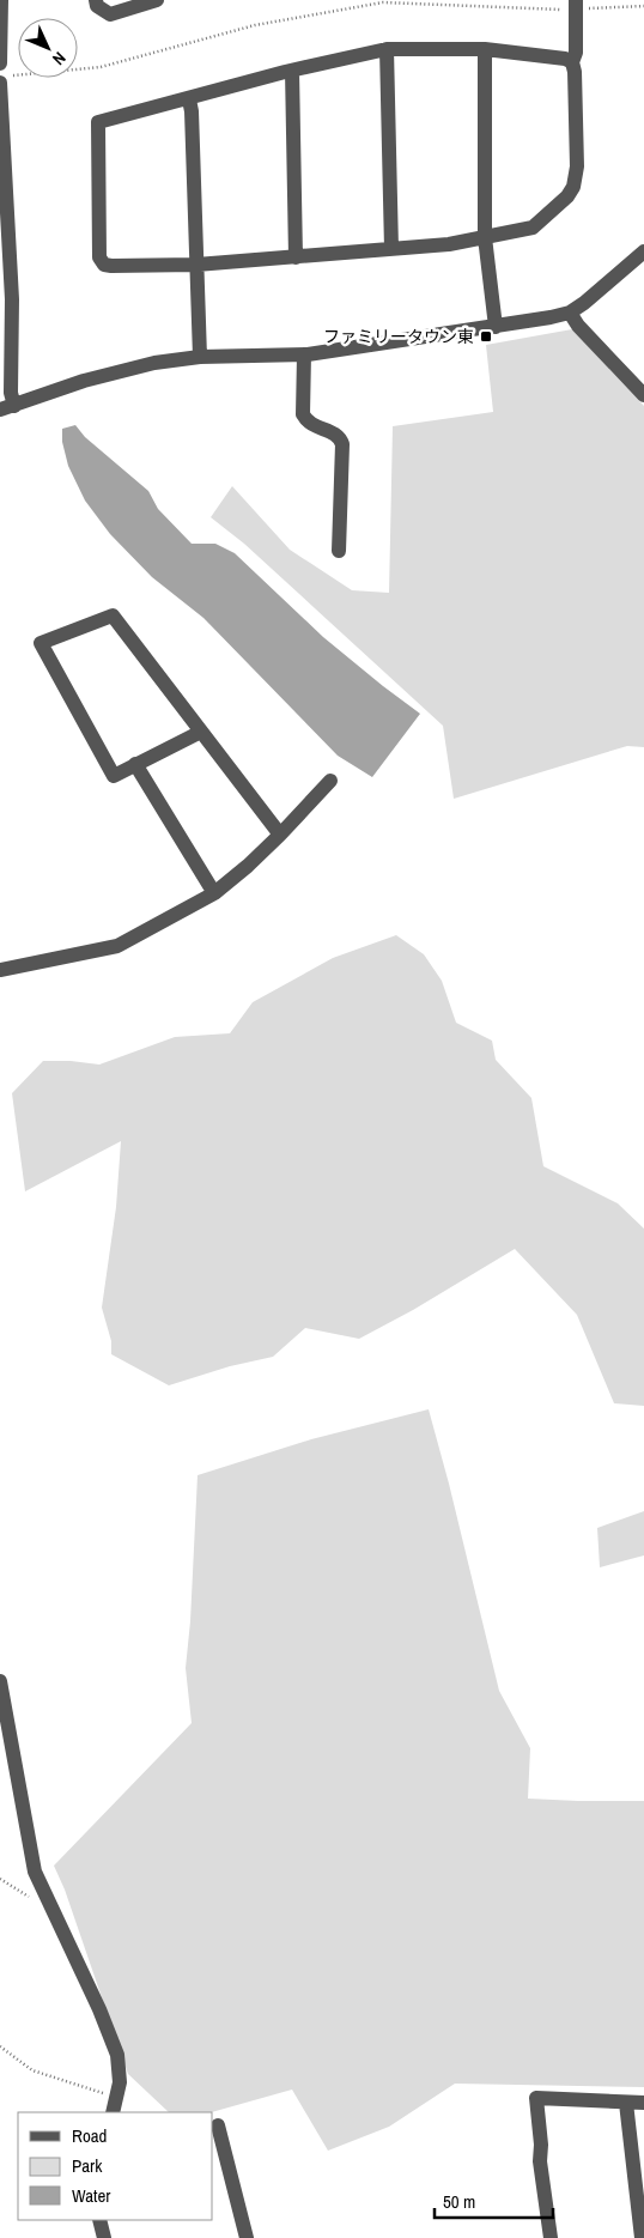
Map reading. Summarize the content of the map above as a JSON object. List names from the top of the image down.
{
  "places": {
    "transit": ["ファミリータウン東"]
  },
  "legend": ["Road", "Park", "Water"],
  "scale_bar": "50 m",
  "north": "bottom right"
}
